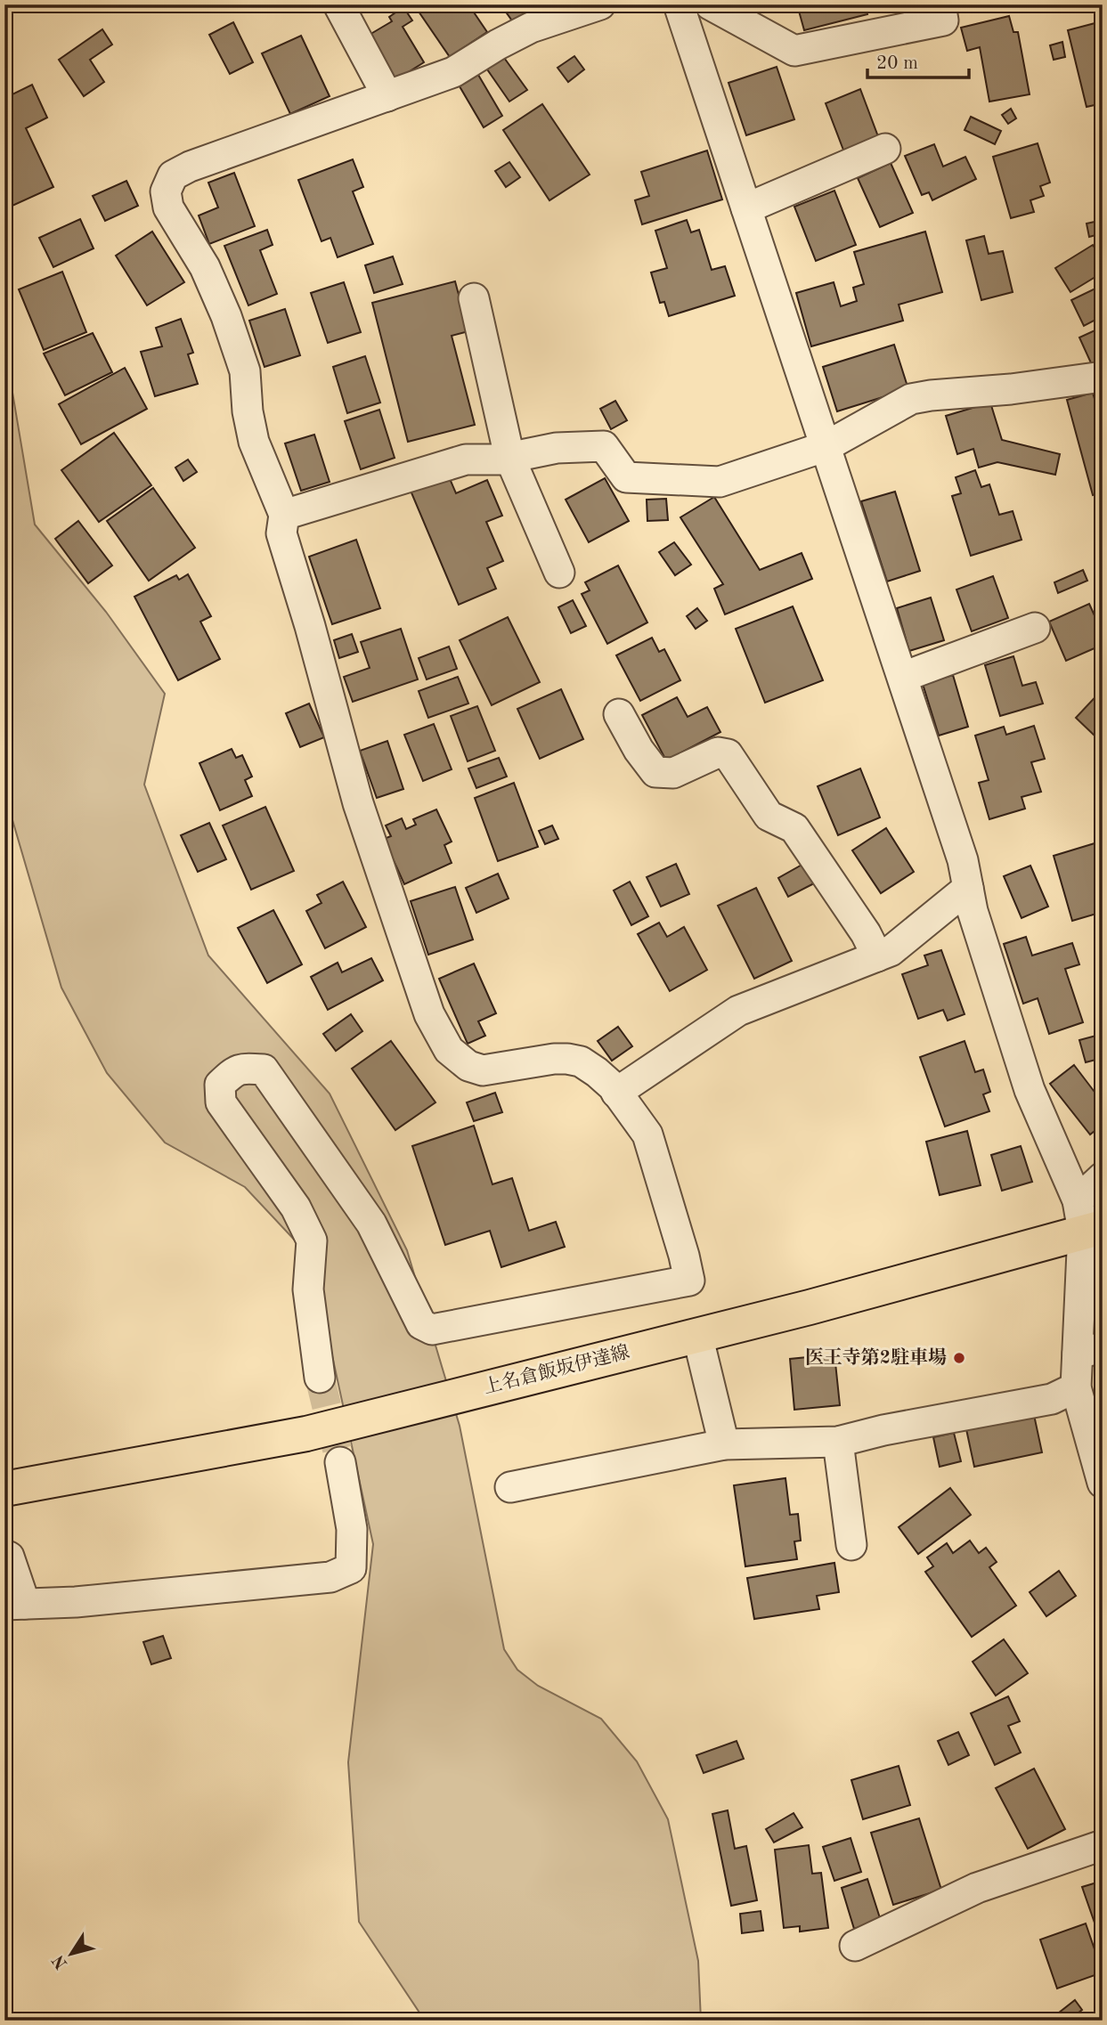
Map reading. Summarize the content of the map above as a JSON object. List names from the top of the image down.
{
  "streets": {
    "main road": ["上名倉飯坂伊達線"]
  },
  "places": ["医王寺第2駐車場"],
  "scale_bar": "20 m",
  "north": "bottom left"
}
